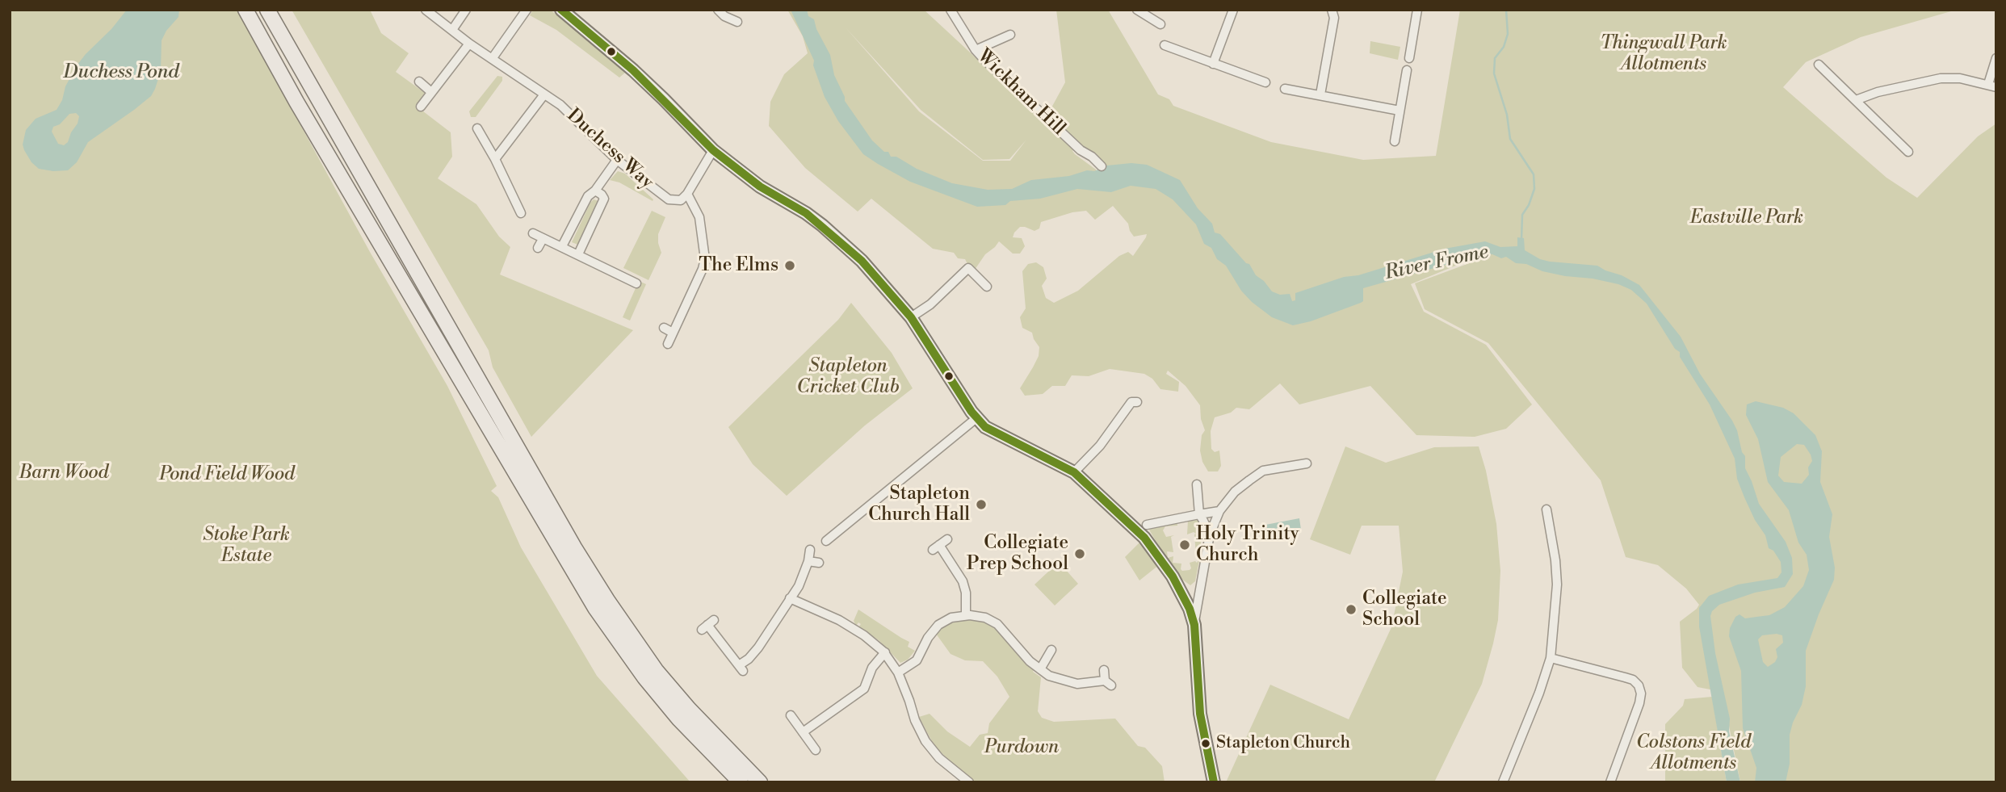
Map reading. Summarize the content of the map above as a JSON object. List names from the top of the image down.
{
  "streets": {
    "street": ["Wickham Hill", "Duchess Way"]
  },
  "water": ["Duchess Pond", "River Frome"],
  "parks": [
    "Thingwall Park Allotments",
    "Eastville Park",
    "Stapleton Cricket Club",
    "Barn Wood",
    "Pond Field Wood",
    "Stoke Park Estate",
    "Colstons Field Allotments",
    "Purdown"
  ],
  "places": [
    "The Elms",
    "Stapleton Church Hall",
    "Holy Trinity Church",
    "Collegiate Prep School",
    "Collegiate School",
    "Stapleton Church"
  ]
}
